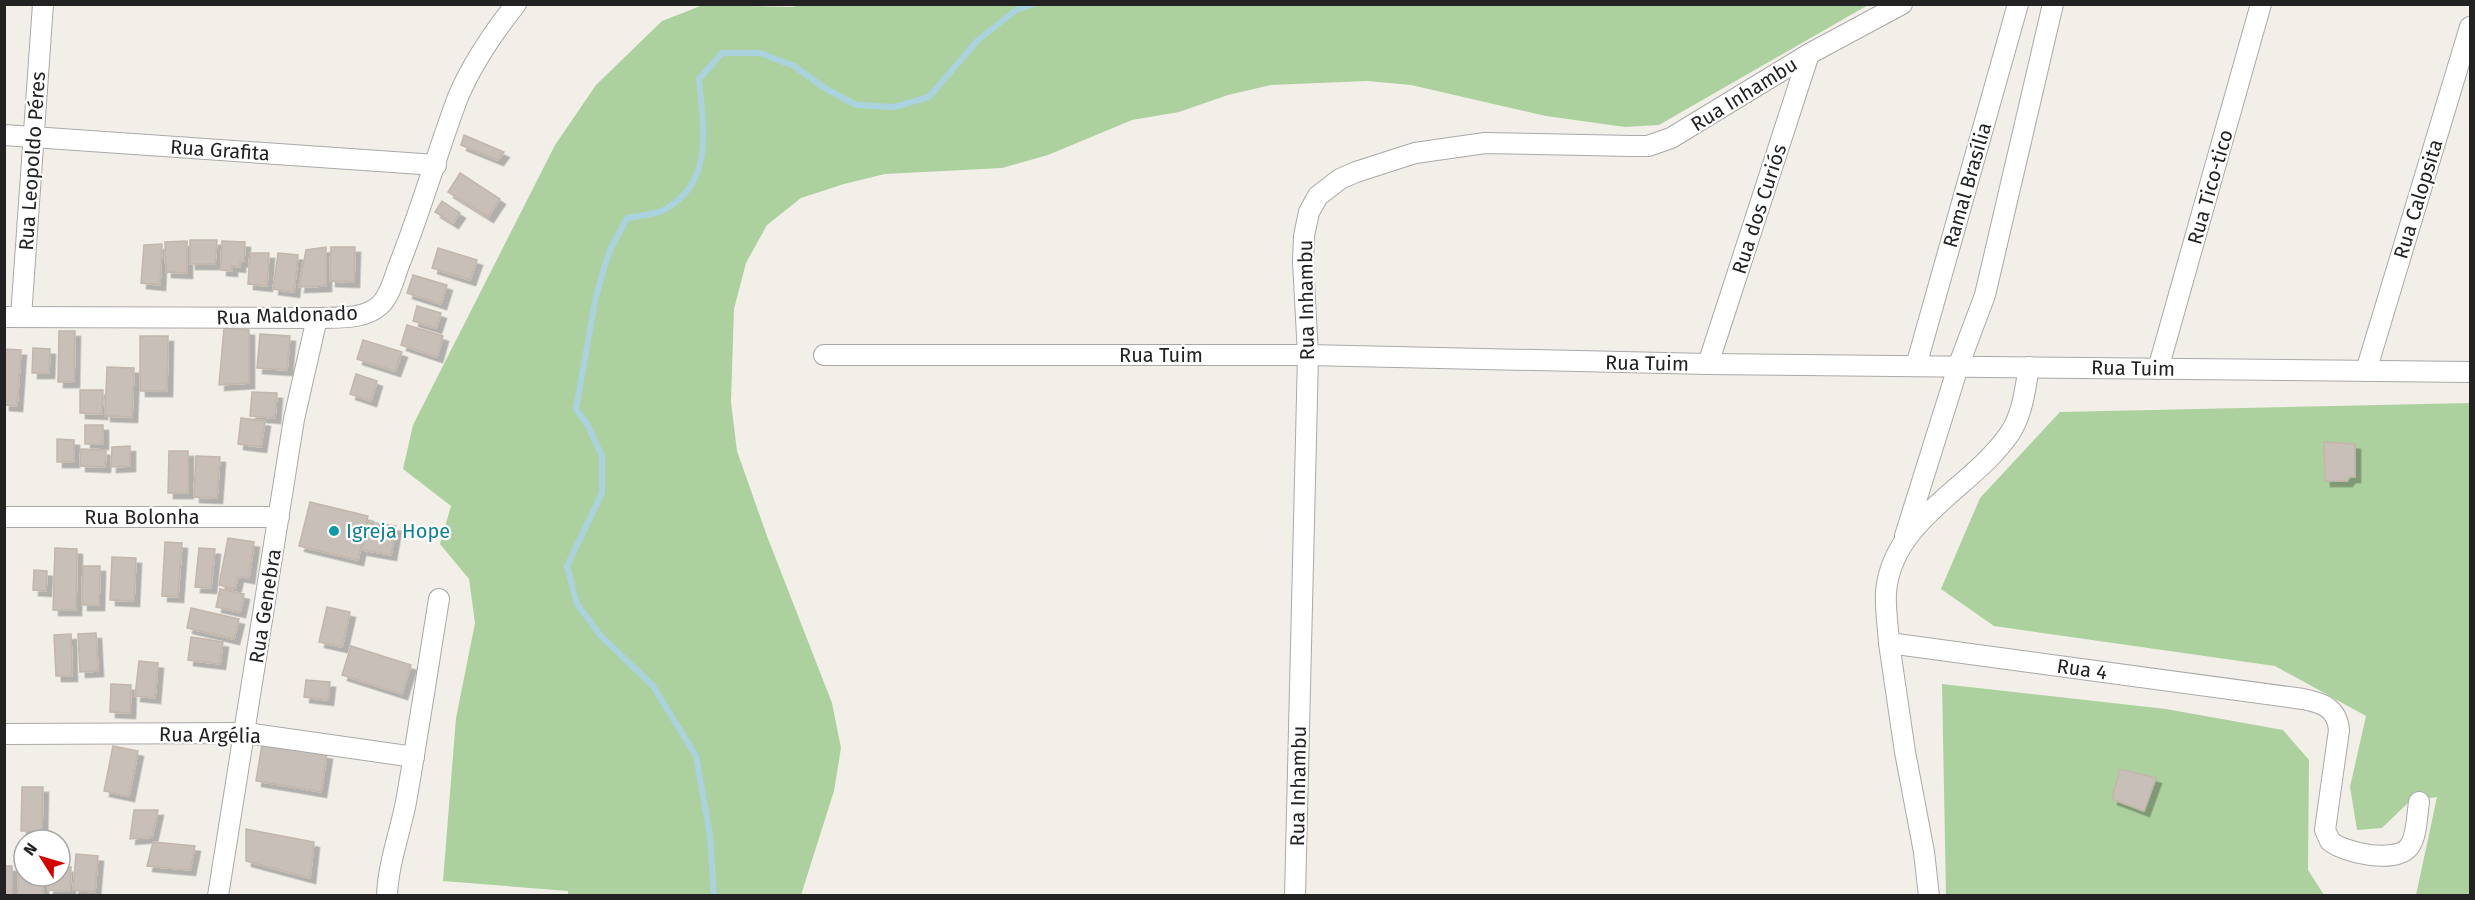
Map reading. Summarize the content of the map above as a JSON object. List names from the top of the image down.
{
  "streets": {
    "street": [
      "Rua Inhambu",
      "Rua Grafita",
      "Rua Leopoldo Péres",
      "Ramal Brasília",
      "Rua Tico-tico",
      "Rua Calopsita",
      "Rua dos Curiós",
      "Rua Maldonado",
      "Rua Tuim",
      "Rua Bolonha",
      "Rua Genebra",
      "Rua 4",
      "Rua Argélia"
    ]
  },
  "crossings": [
    ["Rua Inhambu", "Rua dos Curiós"],
    ["Rua Inhambu", "Rua Tuim"],
    ["Rua Grafita", "Rua Leopoldo Péres"],
    ["Rua Grafita", "Rua Maldonado"],
    ["Rua Leopoldo Péres", "Rua Maldonado"],
    ["Ramal Brasília", "Rua Tuim"],
    ["Rua Tico-tico", "Rua Tuim"],
    ["Rua Calopsita", "Rua Tuim"],
    ["Rua dos Curiós", "Rua Tuim"],
    ["Rua Maldonado", "Rua Genebra"],
    ["Rua Bolonha", "Rua Genebra"],
    ["Rua Genebra", "Rua Argélia"]
  ],
  "places": ["Igreja Hope"],
  "north": "top left"
}
